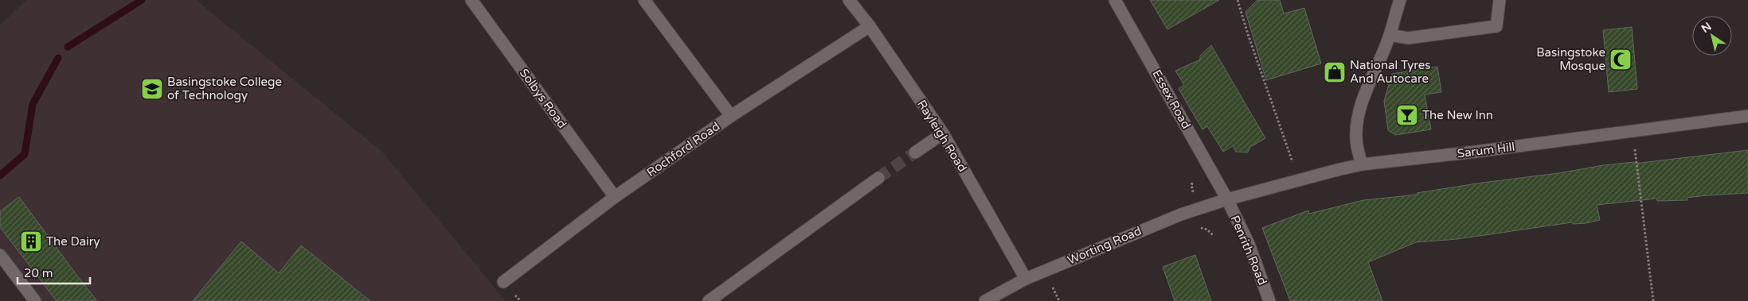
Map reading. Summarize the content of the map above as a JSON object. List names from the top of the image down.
{
  "streets": {
    "street": [
      "Solbys Road",
      "Essex Road",
      "Rayleigh Road",
      "Rochford Road",
      "Sarum Hill",
      "Worting Road",
      "Penrith Road"
    ]
  },
  "crossings": [
    ["Solbys Road", "Rochford Road"],
    ["Essex Road", "Sarum Hill"],
    ["Essex Road", "Worting Road"],
    ["Essex Road", "Penrith Road"],
    ["Rayleigh Road", "Rochford Road"],
    ["Rayleigh Road", "Worting Road"],
    ["Sarum Hill", "Worting Road"],
    ["Sarum Hill", "Penrith Road"],
    ["Worting Road", "Penrith Road"]
  ],
  "places": {
    "mosque": ["Basingstoke Mosque"],
    "shop": ["National Tyres And Autocare"],
    "school or university": ["Basingstoke College of Technology"],
    "bar": ["The New Inn"],
    "building": ["The Dairy"]
  },
  "scale_bar": "20 m",
  "north": "top left"
}
